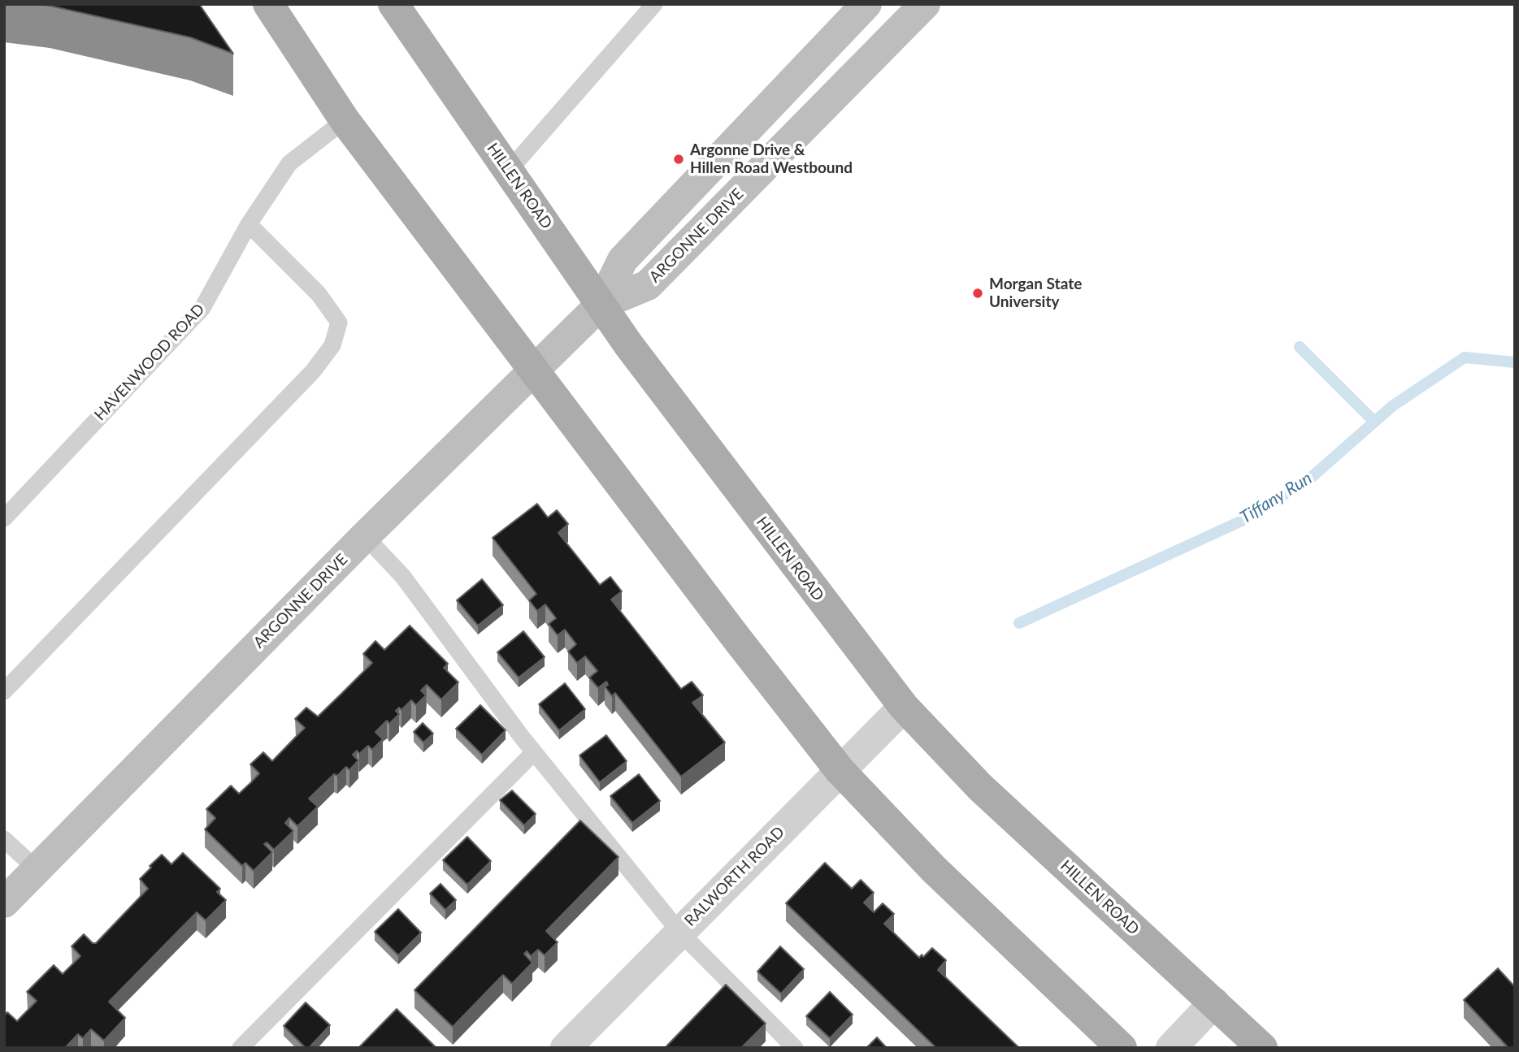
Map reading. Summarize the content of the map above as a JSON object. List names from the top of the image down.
{
  "streets": {
    "main road": ["HILLEN ROAD", "ARGONNE DRIVE"],
    "street": ["RALWORTH ROAD"],
    "lane": ["HAVENWOOD ROAD"]
  },
  "crossings": [
    ["HILLEN ROAD", "ARGONNE DRIVE"],
    ["HILLEN ROAD", "RALWORTH ROAD"]
  ],
  "water": ["Tiffany Run"],
  "places": ["Argonne Drive & Hillen Road Westbound", "Morgan State University"]
}
